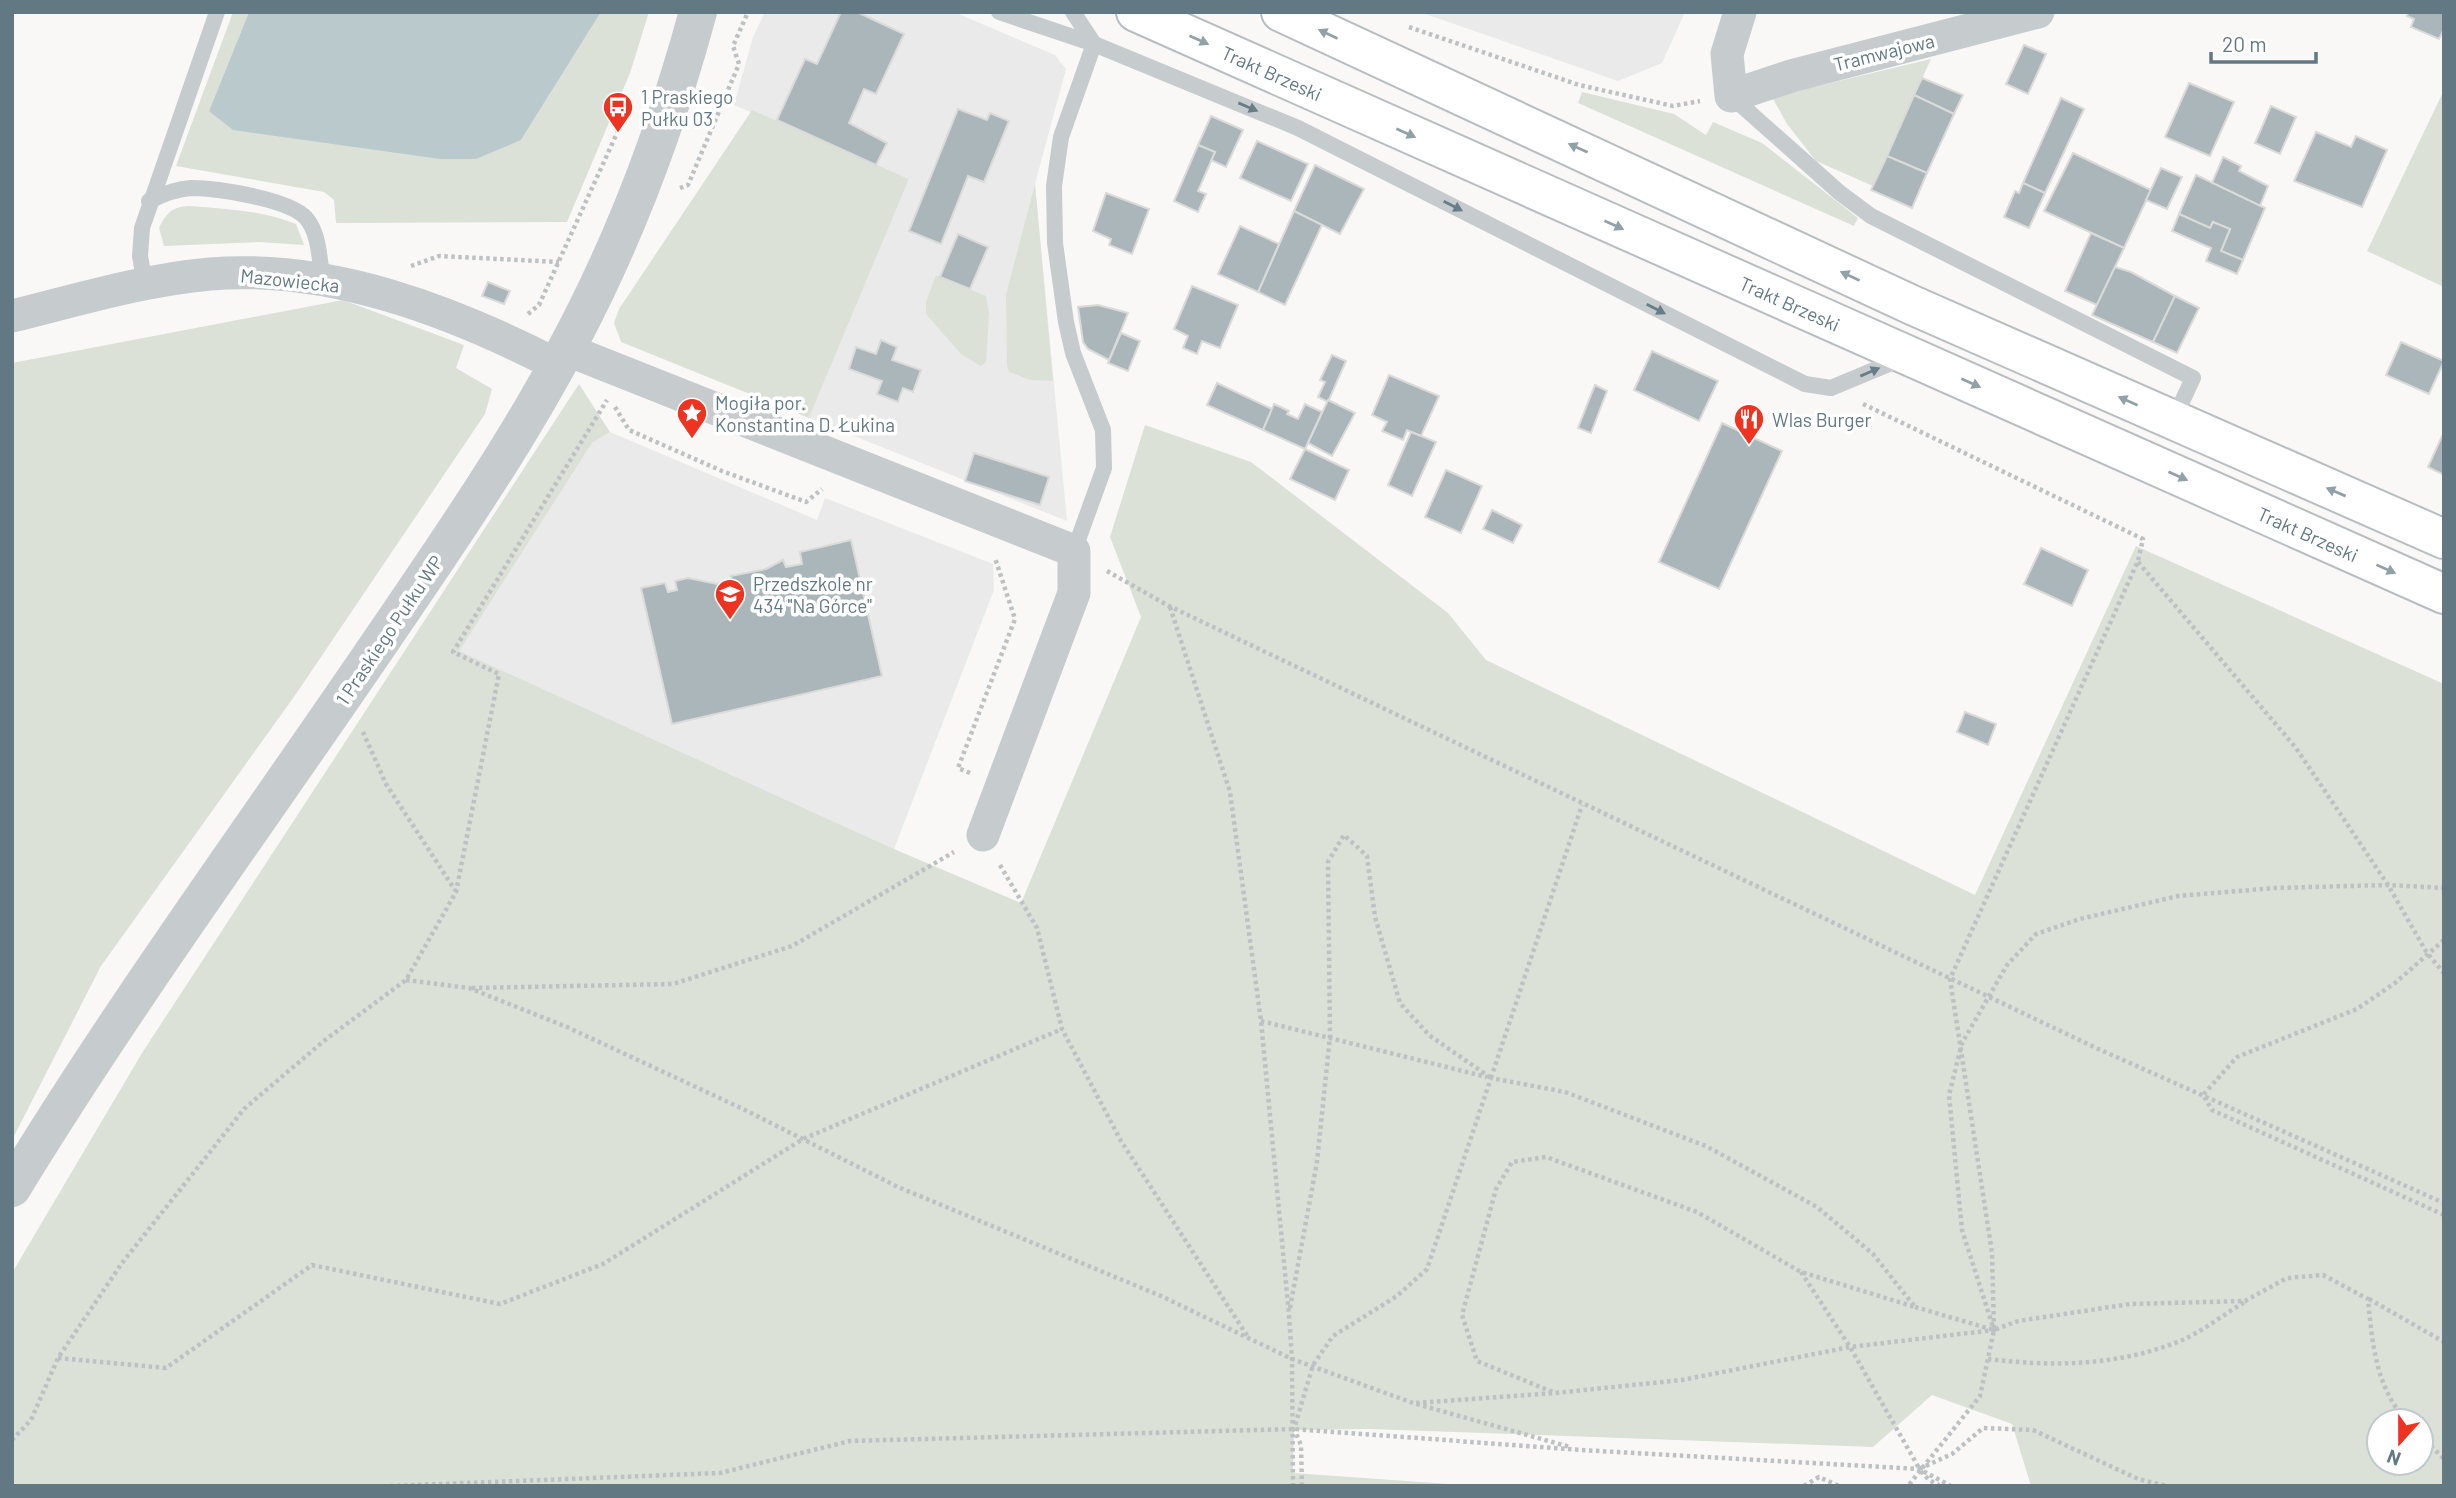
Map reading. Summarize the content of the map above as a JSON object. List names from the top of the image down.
{
  "streets": {
    "main road": ["Trakt Brzeski"],
    "street": ["Tramwajowa", "Mazowiecka", "1 Praskiego Pułku WP"]
  },
  "crossings": [
    ["Mazowiecka", "1 Praskiego Pułku WP"]
  ],
  "places": {
    "bus stop": ["1 Praskiego Pułku 03"],
    "place": ["Mogiła por. Konstantina D. Łukina"],
    "restaurant": ["Wlas Burger"],
    "school or university": ["Przedszkole nr 434 \"Na Górce\""]
  },
  "scale_bar": "20 m",
  "north": "bottom"
}
